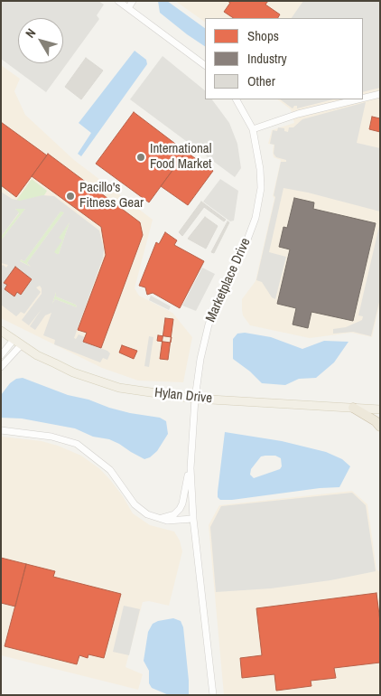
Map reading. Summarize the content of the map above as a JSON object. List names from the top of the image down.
{
  "streets": {
    "main road": ["Hylan Drive"],
    "street": ["Marketplace Drive"]
  },
  "crossings": [
    ["Marketplace Drive", "Hylan Drive"]
  ],
  "places": ["International Food Market", "Pacillo's Fitness Gear"],
  "legend": ["Shops", "Industry", "Other"],
  "north": "top left"
}
